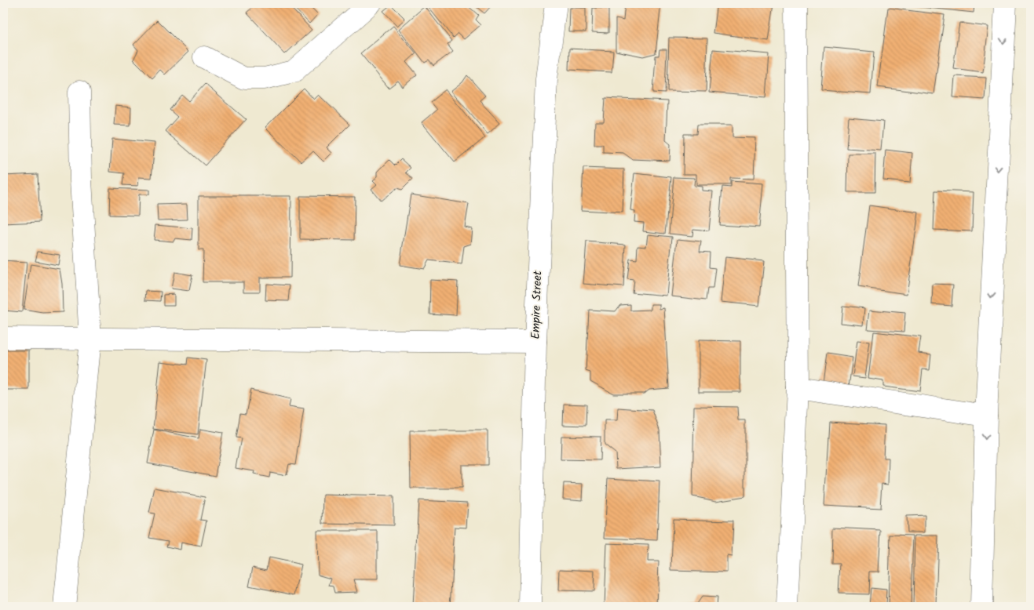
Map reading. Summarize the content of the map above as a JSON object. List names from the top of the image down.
{
  "streets": {
    "street": ["Empire Street"]
  }
}
